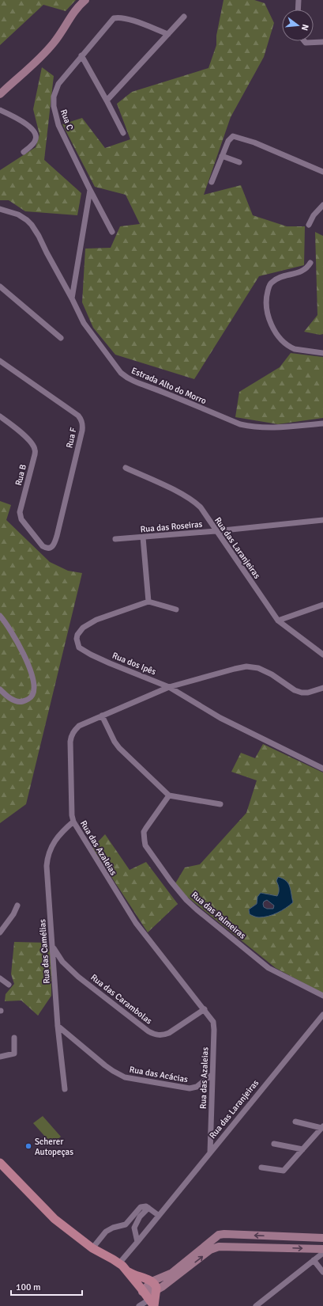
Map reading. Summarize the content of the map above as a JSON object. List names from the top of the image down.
{
  "streets": {
    "street": [
      "Rua C",
      "Estrada Alto do Morro",
      "Rua F",
      "Rua B",
      "Rua das Roseiras",
      "Rua das Laranjeiras",
      "Rua dos Ipês",
      "Rua das Azaleias",
      "Rua das Palmeiras",
      "Rua das Camélias",
      "Rua das Carambolas",
      "Rua das Acácias"
    ]
  },
  "crossings": [
    ["Rua F", "Rua B"],
    ["Rua das Roseiras", "Rua das Laranjeiras"],
    ["Rua das Laranjeiras", "Rua das Azaleias"],
    ["Rua dos Ipês", "Rua das Azaleias"],
    ["Rua das Azaleias", "Rua das Camélias"],
    ["Rua das Azaleias", "Rua das Carambolas"],
    ["Rua das Azaleias", "Rua das Acácias"],
    ["Rua das Camélias", "Rua das Carambolas"],
    ["Rua das Camélias", "Rua das Acácias"]
  ],
  "places": ["Scherer Autopeças"],
  "scale_bar": "100 m",
  "north": "right"
}
